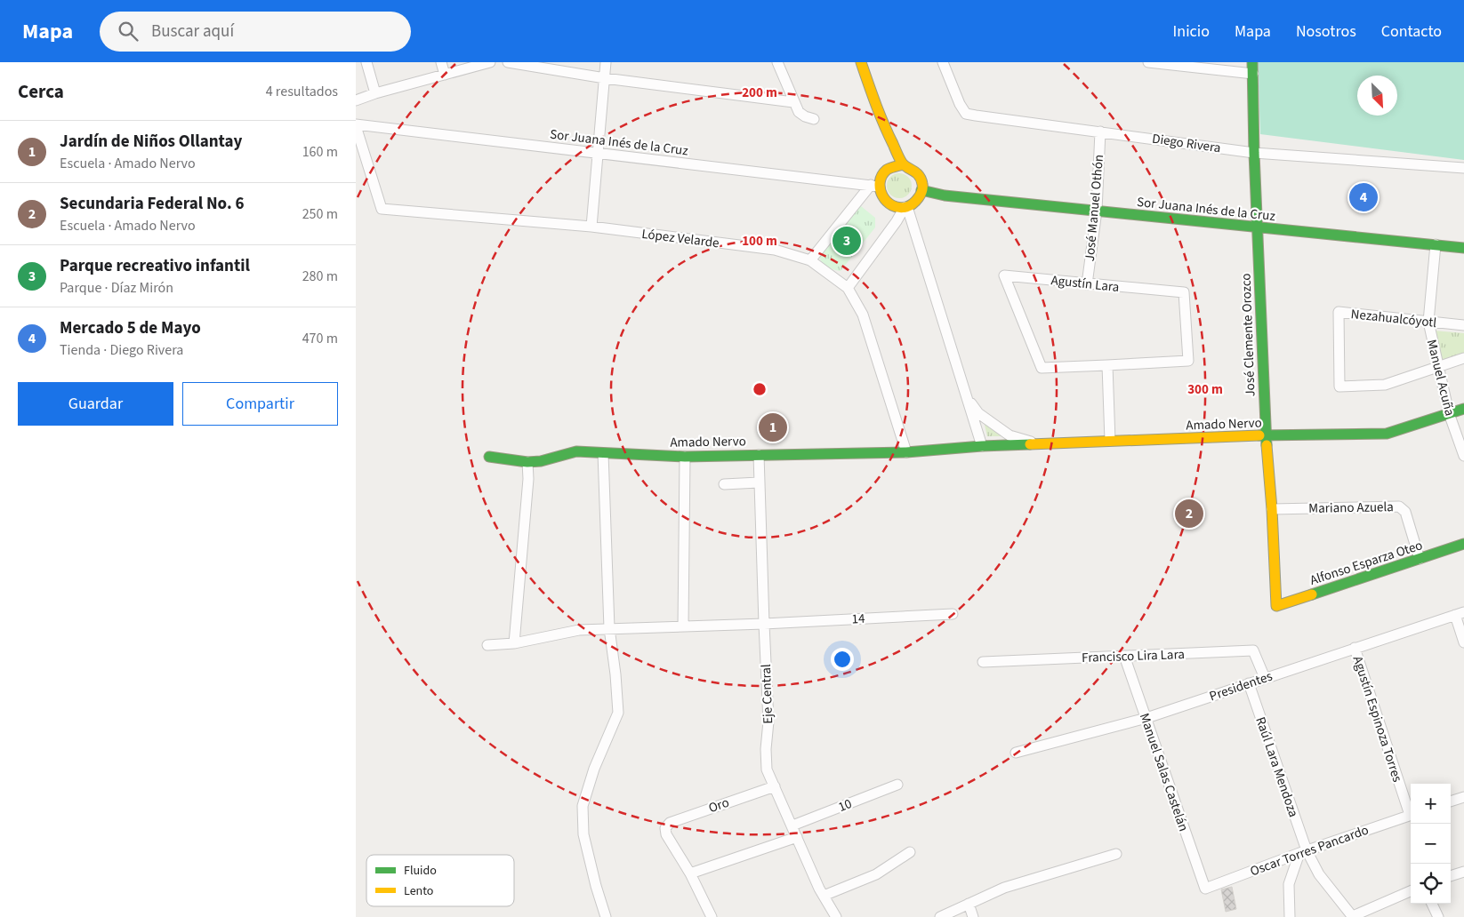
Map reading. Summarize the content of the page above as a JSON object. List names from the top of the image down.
{
  "streets": {
    "street": [
      "Sor Juana Inés de la Cruz",
      "Diego Rivera",
      "José Manuel Othón",
      "López Velarde",
      "Agustín Lara",
      "Nezahualcóyotl",
      "José Clemente Orozco",
      "Manuel Acuña",
      "Amado Nervo",
      "Mariano Azuela",
      "Alfonso Esparza Oteo",
      "14",
      "Francisco Lira Lara",
      "Presidentes",
      "Eje Central",
      "Agustín Espinoza Torres",
      "Raúl Lara Mendoza",
      "Manuel Salas Castelán",
      "Oro",
      "10",
      "Oscar Torres Pancardo"
    ]
  },
  "crossings": [
    ["Sor Juana Inés de la Cruz", "José Manuel Othón"],
    ["Sor Juana Inés de la Cruz", "López Velarde"],
    ["Sor Juana Inés de la Cruz", "José Clemente Orozco"],
    ["Sor Juana Inés de la Cruz", "Manuel Acuña"],
    ["Diego Rivera", "José Manuel Othón"],
    ["Diego Rivera", "José Clemente Orozco"],
    ["José Manuel Othón", "Agustín Lara"],
    ["López Velarde", "Amado Nervo"],
    ["Nezahualcóyotl", "Manuel Acuña"],
    ["José Clemente Orozco", "Amado Nervo"],
    ["José Clemente Orozco", "Mariano Azuela"],
    ["José Clemente Orozco", "Alfonso Esparza Oteo"],
    ["Manuel Acuña", "Amado Nervo"],
    ["Amado Nervo", "Eje Central"],
    ["Mariano Azuela", "Alfonso Esparza Oteo"],
    ["14", "Eje Central"],
    ["Francisco Lira Lara", "Presidentes"],
    ["Francisco Lira Lara", "Manuel Salas Castelán"],
    ["Presidentes", "Agustín Espinoza Torres"],
    ["Presidentes", "Raúl Lara Mendoza"],
    ["Presidentes", "Manuel Salas Castelán"],
    ["Eje Central", "Oro"],
    ["Eje Central", "10"],
    ["Raúl Lara Mendoza", "Oscar Torres Pancardo"],
    ["Manuel Salas Castelán", "Oscar Torres Pancardo"]
  ],
  "legend": ["Fluido", "Lento"],
  "north": "bottom right",
  "page": {
    "header": "Mapa",
    "search": "Buscar aquí",
    "nav": [
      "Inicio",
      "Mapa",
      "Nosotros",
      "Contacto"
    ],
    "heading": ["Cerca", "4 resultados"],
    "list": [
      {
        "mark": "1",
        "name": "Jardín de Niños Ollantay",
        "note": "Escuela · Amado Nervo",
        "value": "160 m"
      },
      {
        "mark": "2",
        "name": "Secundaria Federal No. 6",
        "note": "Escuela · Amado Nervo",
        "value": "250 m"
      },
      {
        "mark": "3",
        "name": "Parque recreativo infantil",
        "note": "Parque · Díaz Mirón",
        "value": "280 m"
      },
      {
        "mark": "4",
        "name": "Mercado 5 de Mayo",
        "note": "Tienda · Diego Rivera",
        "value": "470 m"
      }
    ],
    "pins": [
      "4",
      "3",
      "1",
      "2"
    ],
    "buttons": ["Guardar", "Compartir"],
    "map_buttons": ["+", "−"]
  },
  "rings": ["200 m", "100 m", "300 m"]
}
